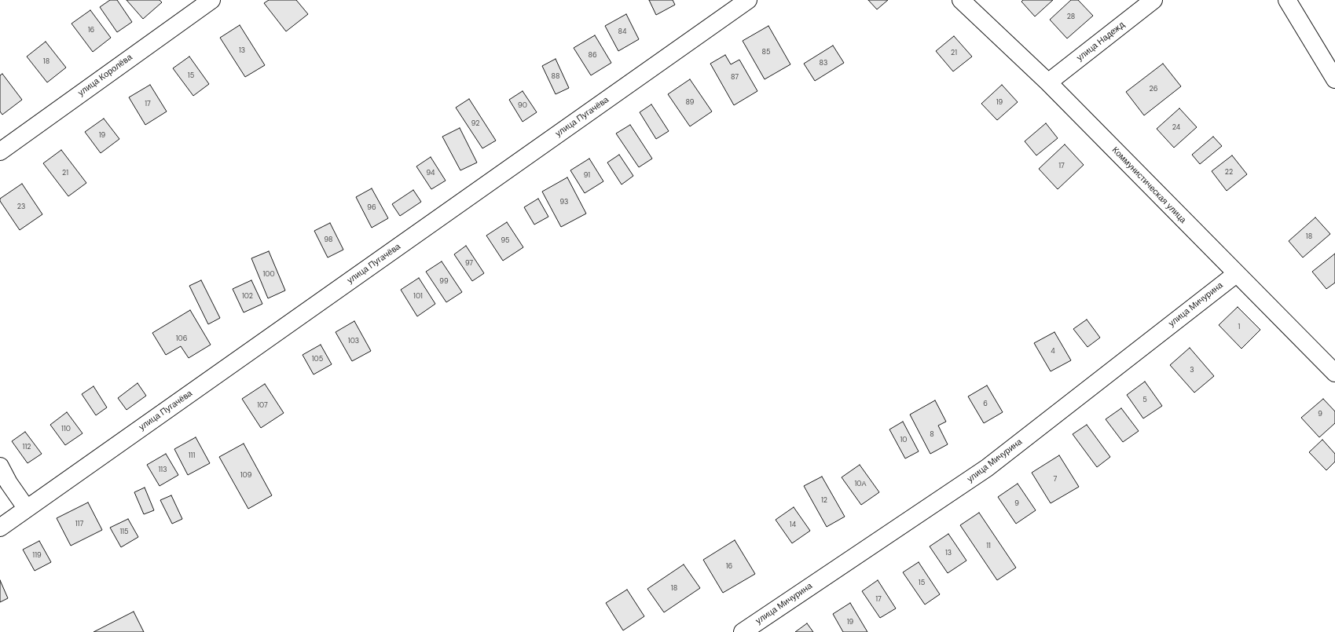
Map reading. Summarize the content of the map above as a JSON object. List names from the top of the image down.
{
  "streets": {
    "street": [
      "улица Надежд",
      "улица Королёва",
      "улица Пугачёва",
      "Коммунистическая улица",
      "улица Мичурина"
    ]
  },
  "crossings": [
    ["улица Надежд", "Коммунистическая улица"],
    ["Коммунистическая улица", "улица Мичурина"]
  ],
  "house_numbers": [
    "28",
    "16",
    "84",
    "13",
    "85",
    "21",
    "86",
    "18",
    "83",
    "15",
    "88",
    "87",
    "26",
    "89",
    "19",
    "17",
    "90",
    "92",
    "24",
    "19",
    "17",
    "22",
    "21",
    "94",
    "91",
    "93",
    "23",
    "96",
    "18",
    "98",
    "95",
    "97",
    "100",
    "99",
    "102",
    "101",
    "1",
    "106",
    "103",
    "4",
    "105",
    "3",
    "5",
    "6",
    "107",
    "9",
    "110",
    "8",
    "10",
    "112",
    "111",
    "113",
    "109",
    "7",
    "10А",
    "12",
    "9",
    "117",
    "14",
    "115",
    "11",
    "13",
    "119",
    "16",
    "15",
    "18",
    "17",
    "19"
  ]
}
